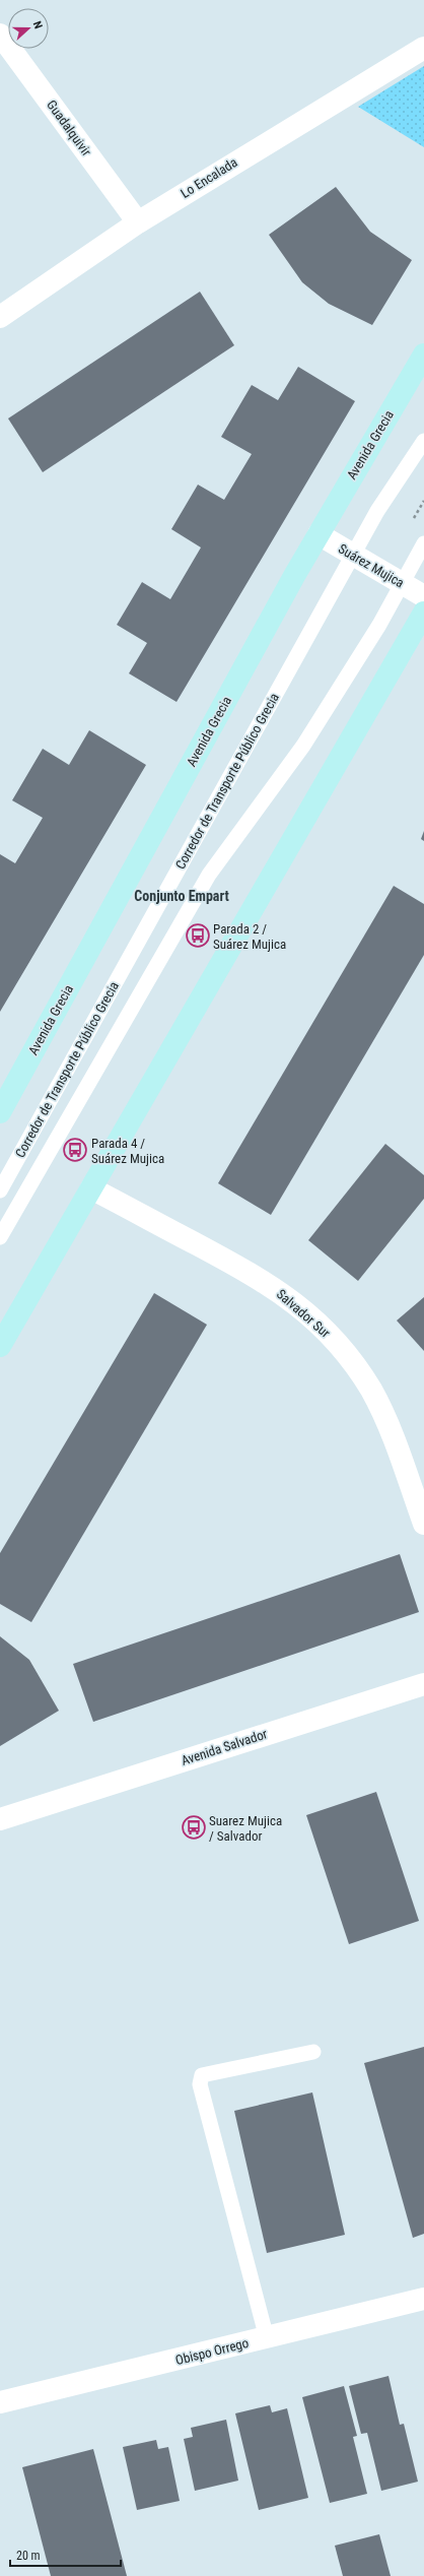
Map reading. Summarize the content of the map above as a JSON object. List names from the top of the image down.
{
  "streets": {
    "main road": ["Avenida Grecia"],
    "street": [
      "Guadalquivir",
      "Lo Encalada",
      "Suárez Mujica",
      "Salvador Sur",
      "Avenida Salvador",
      "Obispo Orrego"
    ],
    "lane": ["Corredor de Transporte Público Grecia"]
  },
  "crossings": [
    ["Guadalquivir", "Lo Encalada"],
    ["Avenida Grecia", "Suárez Mujica"],
    ["Suárez Mujica", "Corredor de Transporte Público Grecia"]
  ],
  "districts": ["Conjunto Empart"],
  "places": {
    "bus stop": ["Parada 2 / Suárez Mujica", "Parada 4 / Suárez Mujica", "Suarez Mujica / Salvador"]
  },
  "scale_bar": "20 m",
  "north": "right"
}
